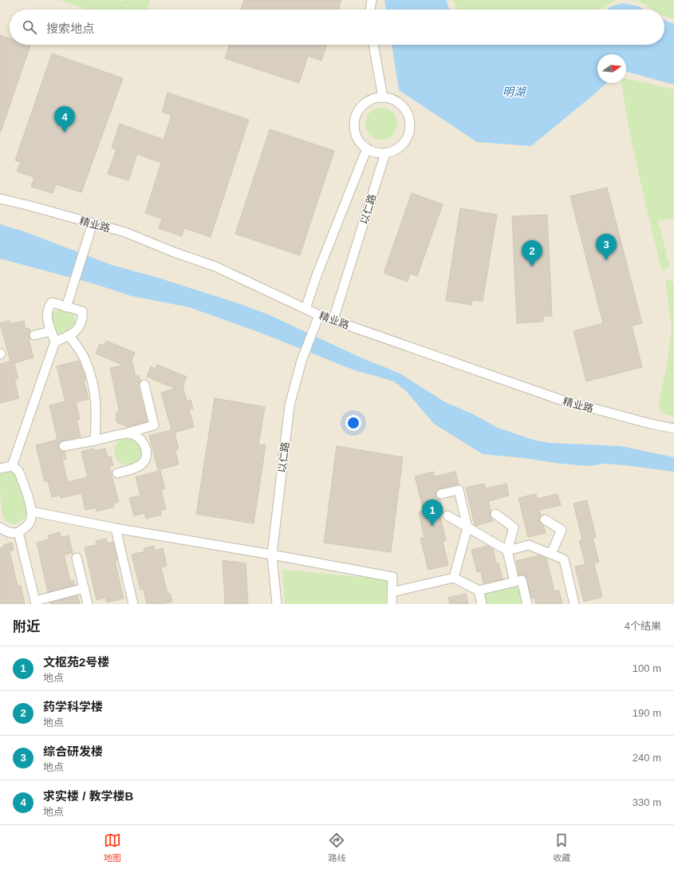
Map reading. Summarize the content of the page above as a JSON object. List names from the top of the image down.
{
  "streets": {
    "street": ["以仁路", "精业路"]
  },
  "crossings": [
    ["以仁路", "精业路"]
  ],
  "water": ["明湖"],
  "north": "right",
  "page": {
    "search": "搜索地点",
    "pins": [
      "4",
      "3",
      "2",
      "1"
    ],
    "heading": ["附近", "4个结果"],
    "list": [
      {
        "mark": "1",
        "name": "文枢苑2号楼",
        "note": "地点",
        "value": "100 m"
      },
      {
        "mark": "2",
        "name": "药学科学楼",
        "note": "地点",
        "value": "190 m"
      },
      {
        "mark": "3",
        "name": "综合研发楼",
        "note": "地点",
        "value": "240 m"
      },
      {
        "mark": "4",
        "name": "求实楼 / 教学楼B",
        "note": "地点",
        "value": "330 m"
      }
    ],
    "nav": ["地图", "路线", "收藏"]
  }
}
